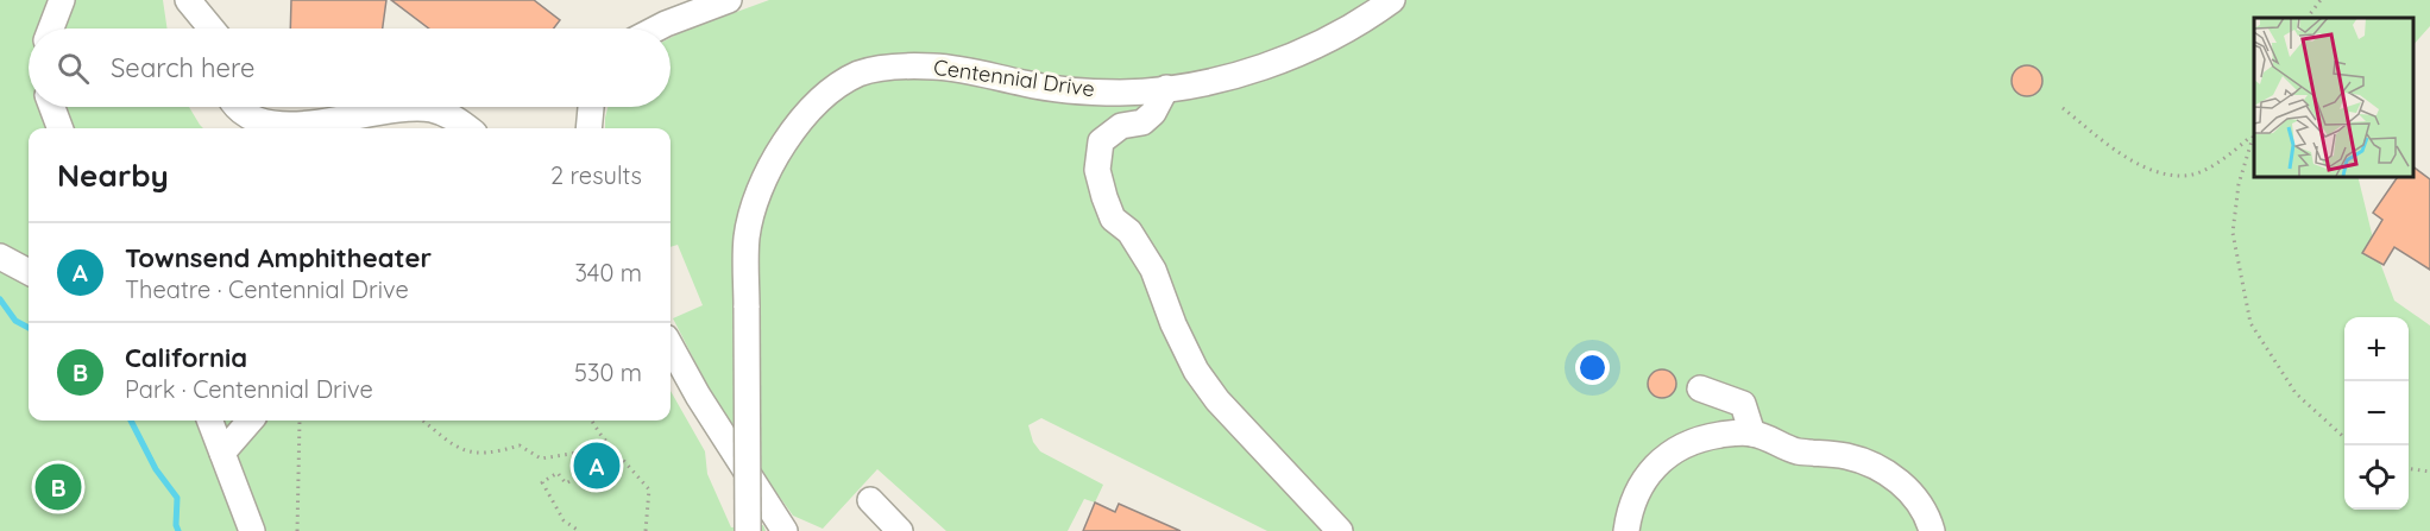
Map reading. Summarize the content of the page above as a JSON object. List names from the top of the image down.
{
  "streets": {
    "street": ["Centennial Drive"]
  },
  "page": {
    "search": "Search here",
    "heading": ["Nearby", "2 results"],
    "list": [
      {
        "mark": "A",
        "name": "Townsend Amphitheater",
        "note": "Theatre · Centennial Drive",
        "value": "340 m"
      },
      {
        "mark": "B",
        "name": "California",
        "note": "Park · Centennial Drive",
        "value": "530 m"
      }
    ],
    "map_buttons": ["+", "−"],
    "pins": ["A", "B"]
  }
}
